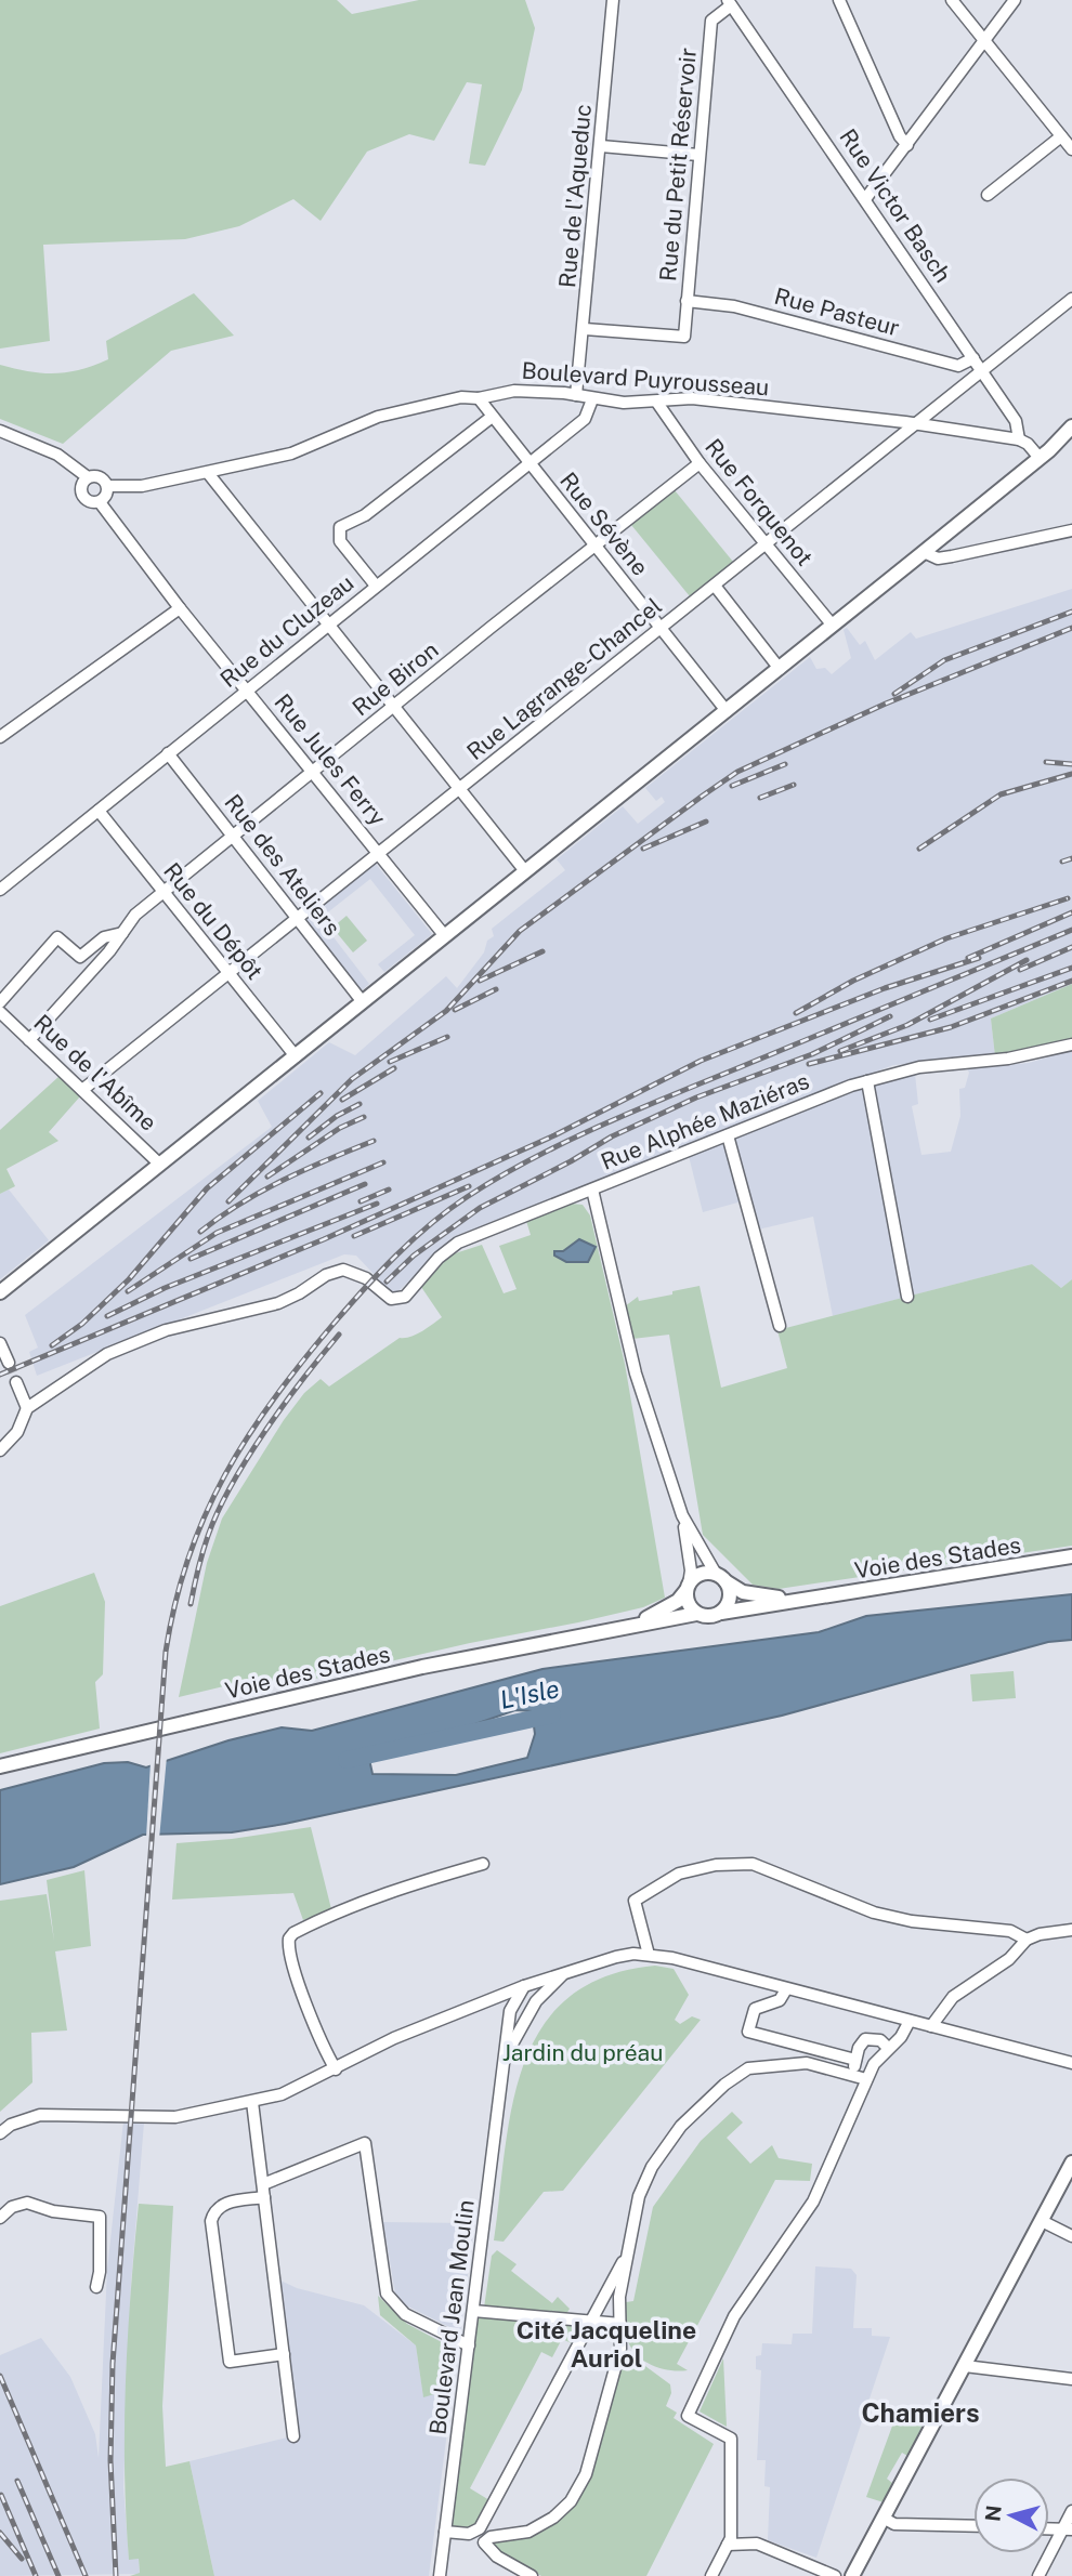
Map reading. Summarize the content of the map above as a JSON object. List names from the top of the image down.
{
  "streets": {
    "main road": ["Voie des Stades"],
    "street": [
      "Rue du Petit Réservoir",
      "Rue de l'Aqueduc",
      "Rue Victor Basch",
      "Rue Pasteur",
      "Boulevard Puyrousseau",
      "Rue Forquenot",
      "Rue Sévène",
      "Rue du Cluzeau",
      "Rue Biron",
      "Rue Lagrange-Chancel",
      "Rue Jules Ferry",
      "Rue des Ateliers",
      "Rue du Dépôt",
      "Rue de l'Abîme",
      "Rue Alphée Maziéras",
      "Boulevard Jean Moulin"
    ]
  },
  "crossings": [
    ["Rue du Petit Réservoir", "Rue de l'Aqueduc"],
    ["Rue du Petit Réservoir", "Rue Victor Basch"],
    ["Rue du Petit Réservoir", "Rue Pasteur"],
    ["Rue de l'Aqueduc", "Boulevard Puyrousseau"],
    ["Rue Victor Basch", "Rue Pasteur"],
    ["Rue Victor Basch", "Boulevard Puyrousseau"],
    ["Rue Victor Basch", "Rue Lagrange-Chancel"],
    ["Boulevard Puyrousseau", "Rue Forquenot"],
    ["Boulevard Puyrousseau", "Rue Sévène"],
    ["Boulevard Puyrousseau", "Rue du Cluzeau"],
    ["Boulevard Puyrousseau", "Rue Lagrange-Chancel"],
    ["Boulevard Puyrousseau", "Rue Jules Ferry"],
    ["Rue Forquenot", "Rue Biron"],
    ["Rue Forquenot", "Rue Lagrange-Chancel"],
    ["Rue Sévène", "Rue du Cluzeau"],
    ["Rue Sévène", "Rue Biron"],
    ["Rue Sévène", "Rue Lagrange-Chancel"],
    ["Rue du Cluzeau", "Rue Jules Ferry"],
    ["Rue du Cluzeau", "Rue des Ateliers"],
    ["Rue du Cluzeau", "Rue du Dépôt"],
    ["Rue Biron", "Rue Jules Ferry"],
    ["Rue Biron", "Rue des Ateliers"],
    ["Rue Biron", "Rue du Dépôt"],
    ["Rue Biron", "Rue de l'Abîme"],
    ["Rue Lagrange-Chancel", "Rue Jules Ferry"],
    ["Rue Lagrange-Chancel", "Rue des Ateliers"],
    ["Rue Lagrange-Chancel", "Rue du Dépôt"],
    ["Rue Lagrange-Chancel", "Rue de l'Abîme"]
  ],
  "districts": ["Cité Jacqueline Auriol", "Chamiers"],
  "water": ["L'Isle"],
  "parks": ["Jardin du préau"],
  "north": "left"
}
